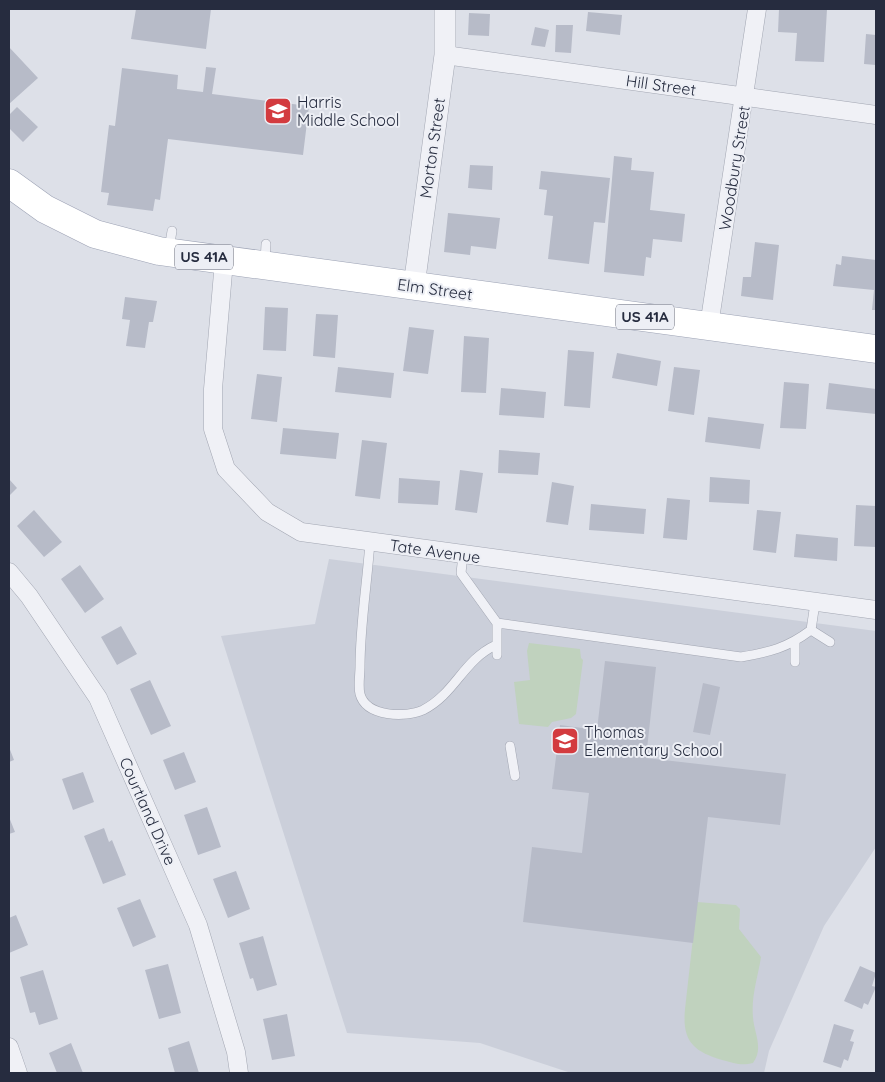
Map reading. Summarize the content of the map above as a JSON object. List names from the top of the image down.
{
  "streets": {
    "main road": ["US 41A", "Elm Street"],
    "street": [
      "Hill Street",
      "Morton Street",
      "Woodbury Street",
      "Tate Avenue",
      "Courtland Drive"
    ]
  },
  "crossings": [
    ["Hill Street", "Morton Street"],
    ["Hill Street", "Woodbury Street"],
    ["Morton Street", "Elm Street"],
    ["Woodbury Street", "Elm Street"],
    ["Elm Street", "Tate Avenue"]
  ],
  "places": {
    "school or university": ["Harris Middle School", "Thomas Elementary School"]
  }
}
